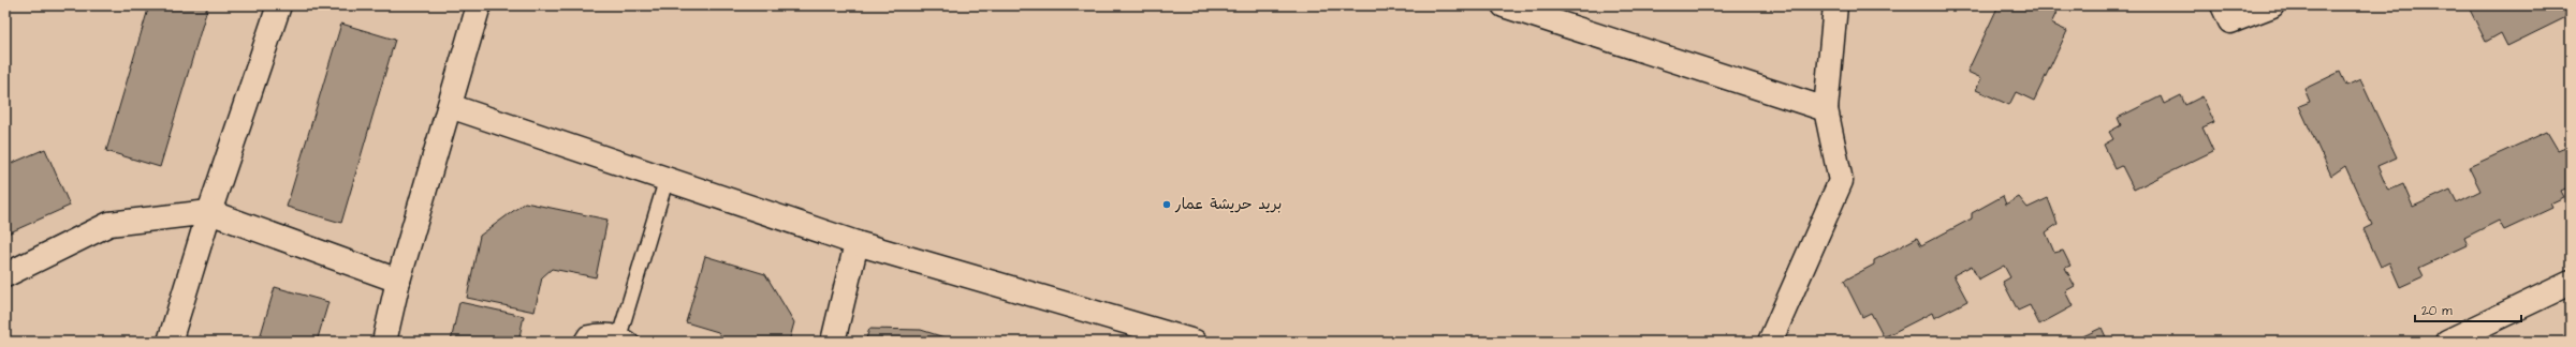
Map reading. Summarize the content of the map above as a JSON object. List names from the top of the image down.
{
  "places": ["بريد حريشة عمار"],
  "scale_bar": "20 m"
}
